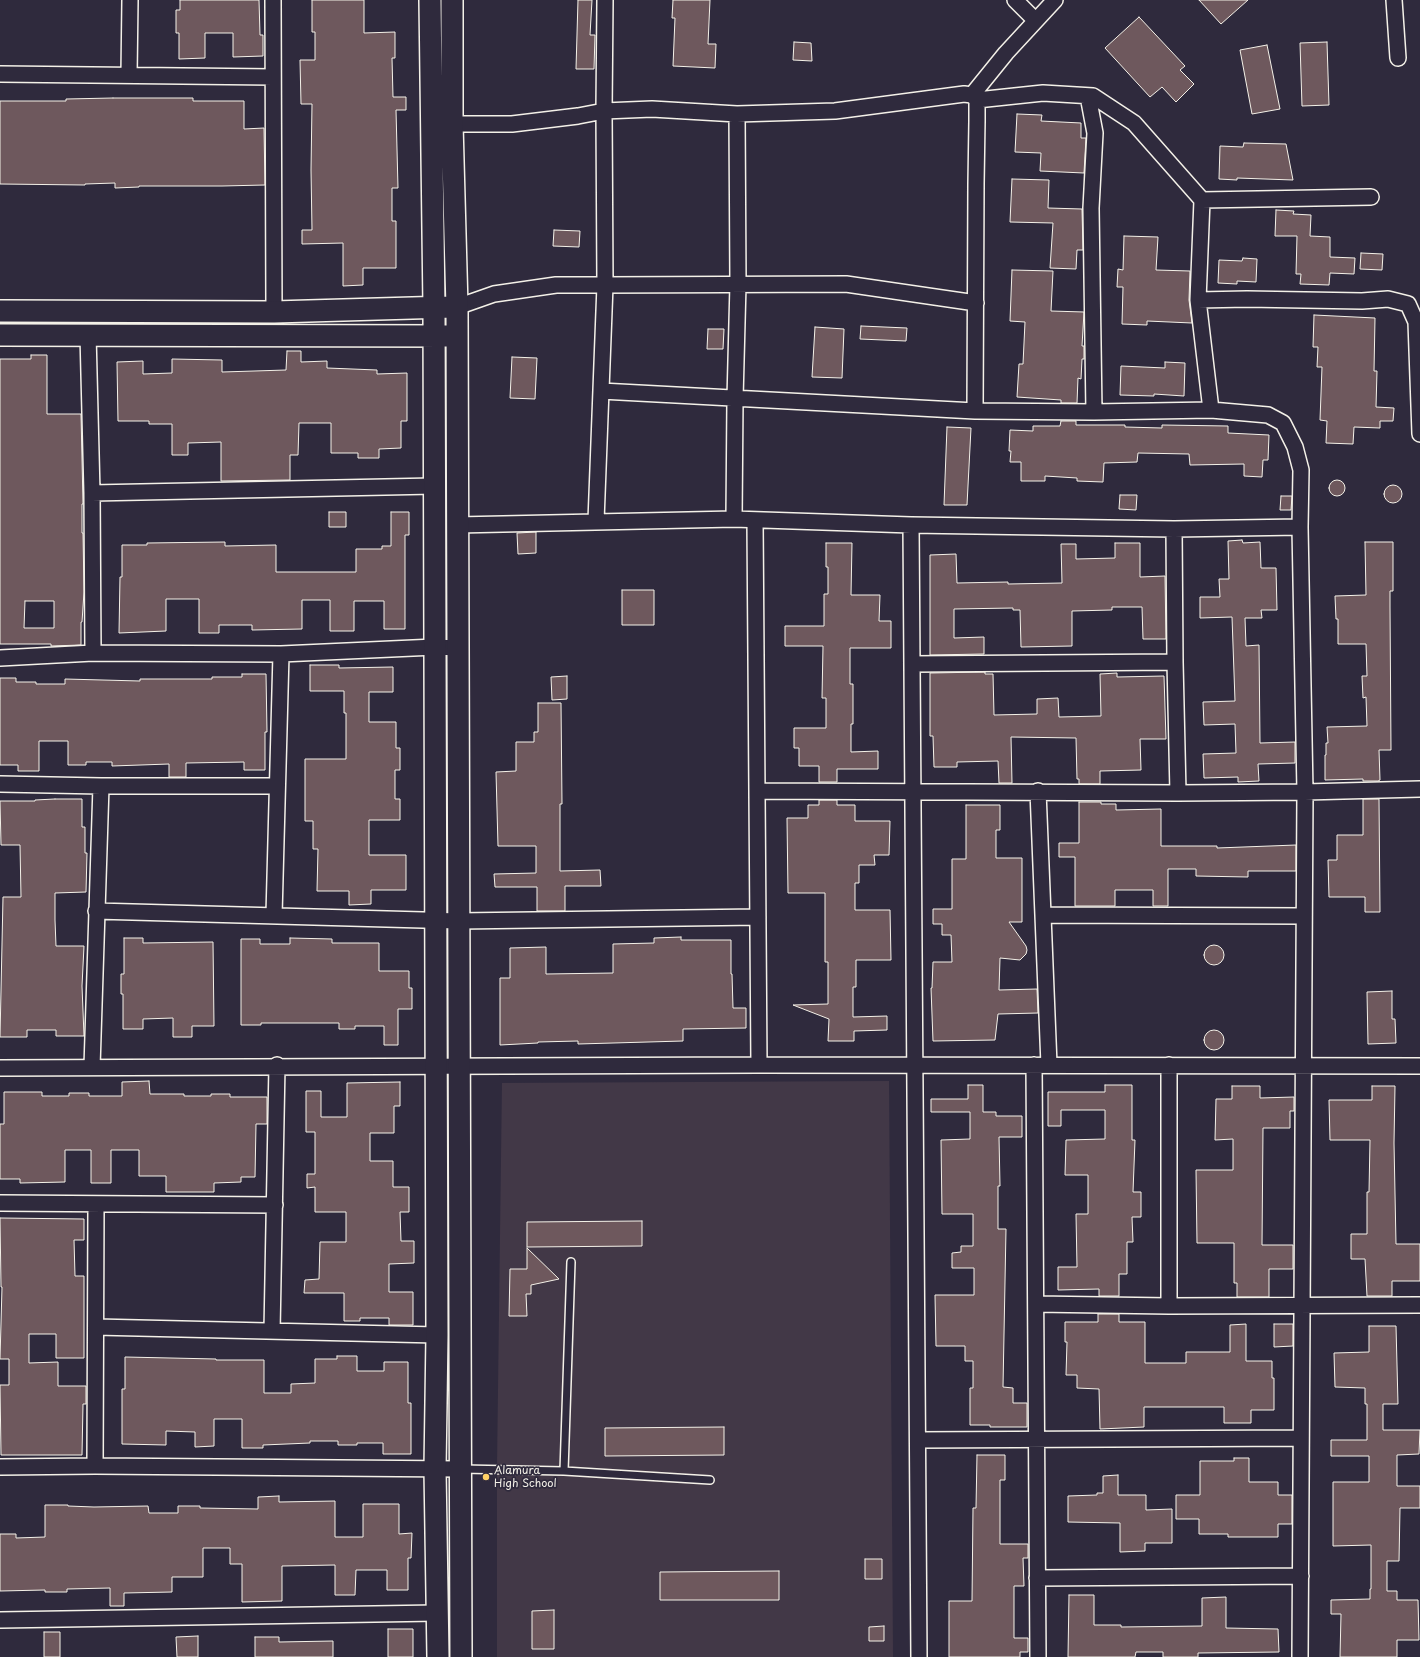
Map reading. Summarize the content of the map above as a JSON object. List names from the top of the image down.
{
  "places": ["Alamura High School"]
}
